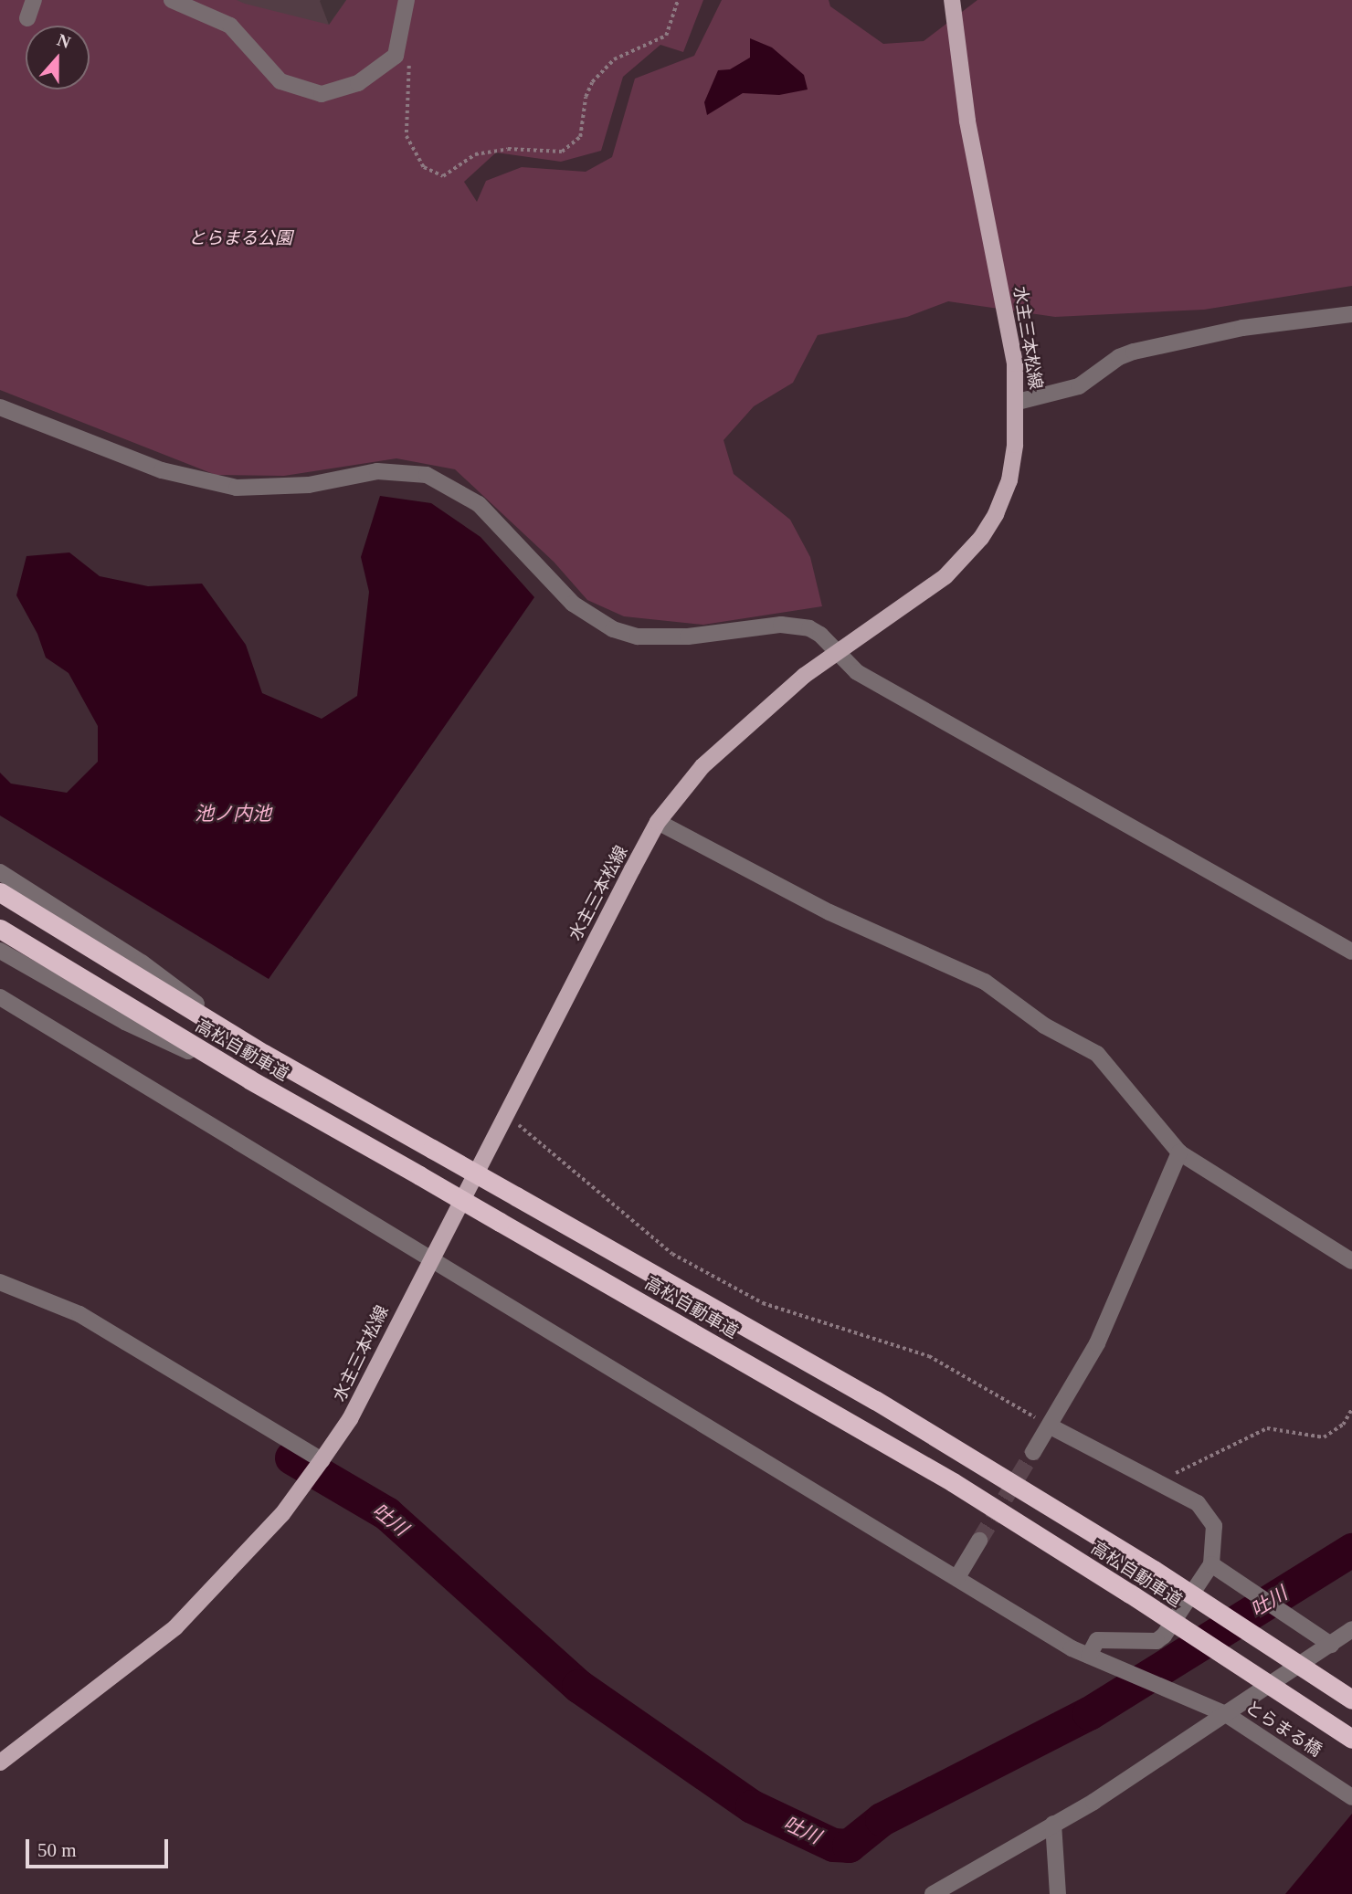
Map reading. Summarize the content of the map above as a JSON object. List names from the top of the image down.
{
  "streets": {
    "highway": ["高松自動車道"],
    "main road": ["水主三本松線"],
    "street": ["とらまる橋"]
  },
  "crossings": [
    ["水主三本松線", "とらまる橋"]
  ],
  "water": ["池ノ内池", "吐川"],
  "parks": ["とらまる公園"],
  "scale_bar": "50 m",
  "north": "top"
}
